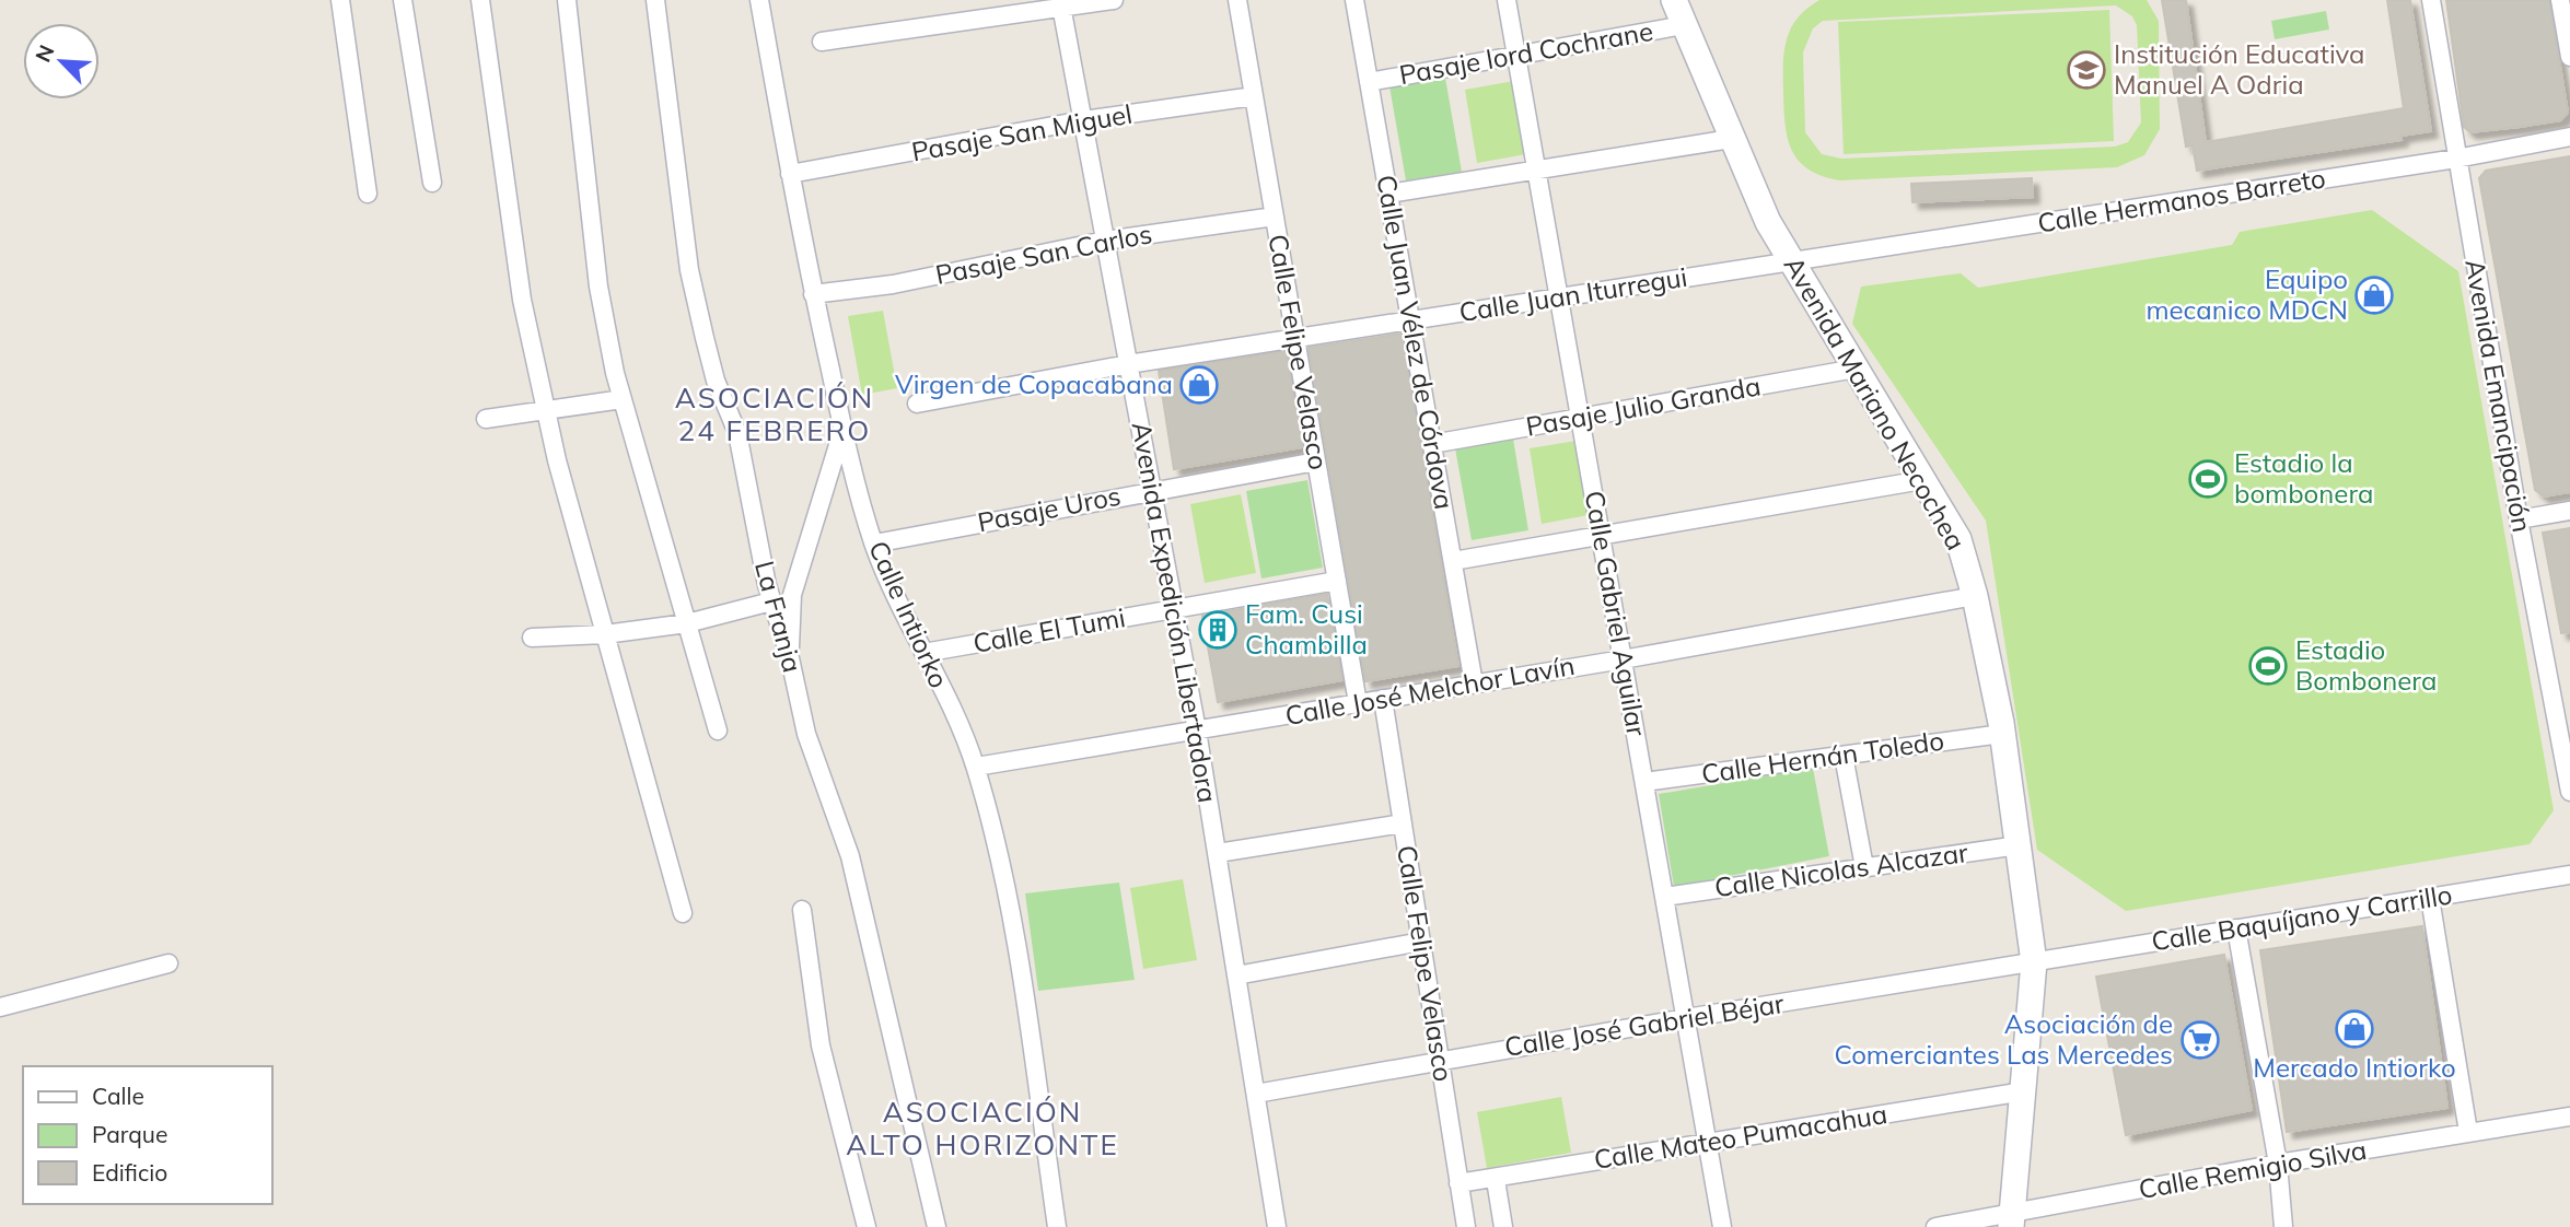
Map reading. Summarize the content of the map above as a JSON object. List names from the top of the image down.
{
  "streets": {
    "street": [
      "Pasaje lord Cochrane",
      "Pasaje San Miguel",
      "Calle Hermanos Barreto",
      "Pasaje San Carlos",
      "Calle Juan Iturregui",
      "Calle Juan Vélez de Córdova",
      "Calle Felipe Velasco",
      "Avenida Emancipación",
      "Avenida Mariano Necochea",
      "Pasaje Julio Granda",
      "Pasaje Uros",
      "Avenida Expedición Libertadora",
      "Calle Gabriel Aguilar",
      "Calle Intiorko",
      "La Franja",
      "Calle El Tumi",
      "Calle José Melchor Lavín",
      "Calle Hernán Toledo",
      "Calle Nicolas Alcazar",
      "Calle Baquíjano y Carrillo",
      "Calle José Gabriel Béjar",
      "Calle Mateo Pumacahua",
      "Calle Remigio Silva"
    ]
  },
  "crossings": [
    ["Pasaje lord Cochrane", "Calle Juan Vélez de Córdova"],
    ["Pasaje lord Cochrane", "Avenida Mariano Necochea"],
    ["Pasaje lord Cochrane", "Calle Gabriel Aguilar"],
    ["Pasaje San Miguel", "Calle Felipe Velasco"],
    ["Pasaje San Miguel", "Avenida Expedición Libertadora"],
    ["Pasaje San Miguel", "Calle Intiorko"],
    ["Calle Hermanos Barreto", "Calle Juan Iturregui"],
    ["Calle Hermanos Barreto", "Avenida Emancipación"],
    ["Calle Hermanos Barreto", "Avenida Mariano Necochea"],
    ["Pasaje San Carlos", "Calle Felipe Velasco"],
    ["Pasaje San Carlos", "Avenida Expedición Libertadora"],
    ["Pasaje San Carlos", "Calle Intiorko"],
    ["Calle Juan Iturregui", "Calle Juan Vélez de Córdova"],
    ["Calle Juan Iturregui", "Calle Felipe Velasco"],
    ["Calle Juan Iturregui", "Avenida Mariano Necochea"],
    ["Calle Juan Iturregui", "Avenida Expedición Libertadora"],
    ["Calle Juan Iturregui", "Calle Gabriel Aguilar"],
    ["Calle Juan Vélez de Córdova", "Pasaje Julio Granda"],
    ["Calle Juan Vélez de Córdova", "Calle José Melchor Lavín"],
    ["Calle Felipe Velasco", "Pasaje Uros"],
    ["Calle Felipe Velasco", "Calle El Tumi"],
    ["Calle Felipe Velasco", "Calle José Melchor Lavín"],
    ["Calle Felipe Velasco", "Calle José Gabriel Béjar"],
    ["Calle Felipe Velasco", "Calle Mateo Pumacahua"],
    ["Avenida Mariano Necochea", "Pasaje Julio Granda"],
    ["Avenida Mariano Necochea", "Calle José Melchor Lavín"],
    ["Avenida Mariano Necochea", "Calle Hernán Toledo"],
    ["Avenida Mariano Necochea", "Calle Nicolas Alcazar"],
    ["Avenida Mariano Necochea", "Calle Baquíjano y Carrillo"],
    ["Avenida Mariano Necochea", "Calle José Gabriel Béjar"],
    ["Avenida Mariano Necochea", "Calle Mateo Pumacahua"],
    ["Avenida Mariano Necochea", "Calle Remigio Silva"],
    ["Pasaje Julio Granda", "Calle Gabriel Aguilar"],
    ["Pasaje Uros", "Avenida Expedición Libertadora"],
    ["Pasaje Uros", "Calle Intiorko"],
    ["Avenida Expedición Libertadora", "Calle El Tumi"],
    ["Avenida Expedición Libertadora", "Calle José Melchor Lavín"],
    ["Avenida Expedición Libertadora", "Calle José Gabriel Béjar"],
    ["Calle Gabriel Aguilar", "Calle José Melchor Lavín"],
    ["Calle Gabriel Aguilar", "Calle Hernán Toledo"],
    ["Calle Gabriel Aguilar", "Calle Nicolas Alcazar"],
    ["Calle Gabriel Aguilar", "Calle José Gabriel Béjar"],
    ["Calle Gabriel Aguilar", "Calle Mateo Pumacahua"],
    ["Calle Intiorko", "Calle El Tumi"],
    ["Calle Intiorko", "Calle José Melchor Lavín"],
    ["Calle Baquíjano y Carrillo", "Calle José Gabriel Béjar"]
  ],
  "districts": ["ASOCIACIÓN 24 FEBRERO", "ASOCIACIÓN ALTO HORIZONTE"],
  "places": {
    "school or university": ["Institución Educativa Manuel A Odria"],
    "shop": ["Equipo mecanico MDCN", "Virgen de Copacabana", "Mercado Intiorko"],
    "sports": ["Estadio la bombonera", "Estadio Bombonera"],
    "building": ["Fam. Cusi Chambilla"],
    "supermarket": ["Asociación de Comerciantes Las Mercedes"]
  },
  "legend": ["Calle", "Parque", "Edificio"],
  "north": "top left"
}
